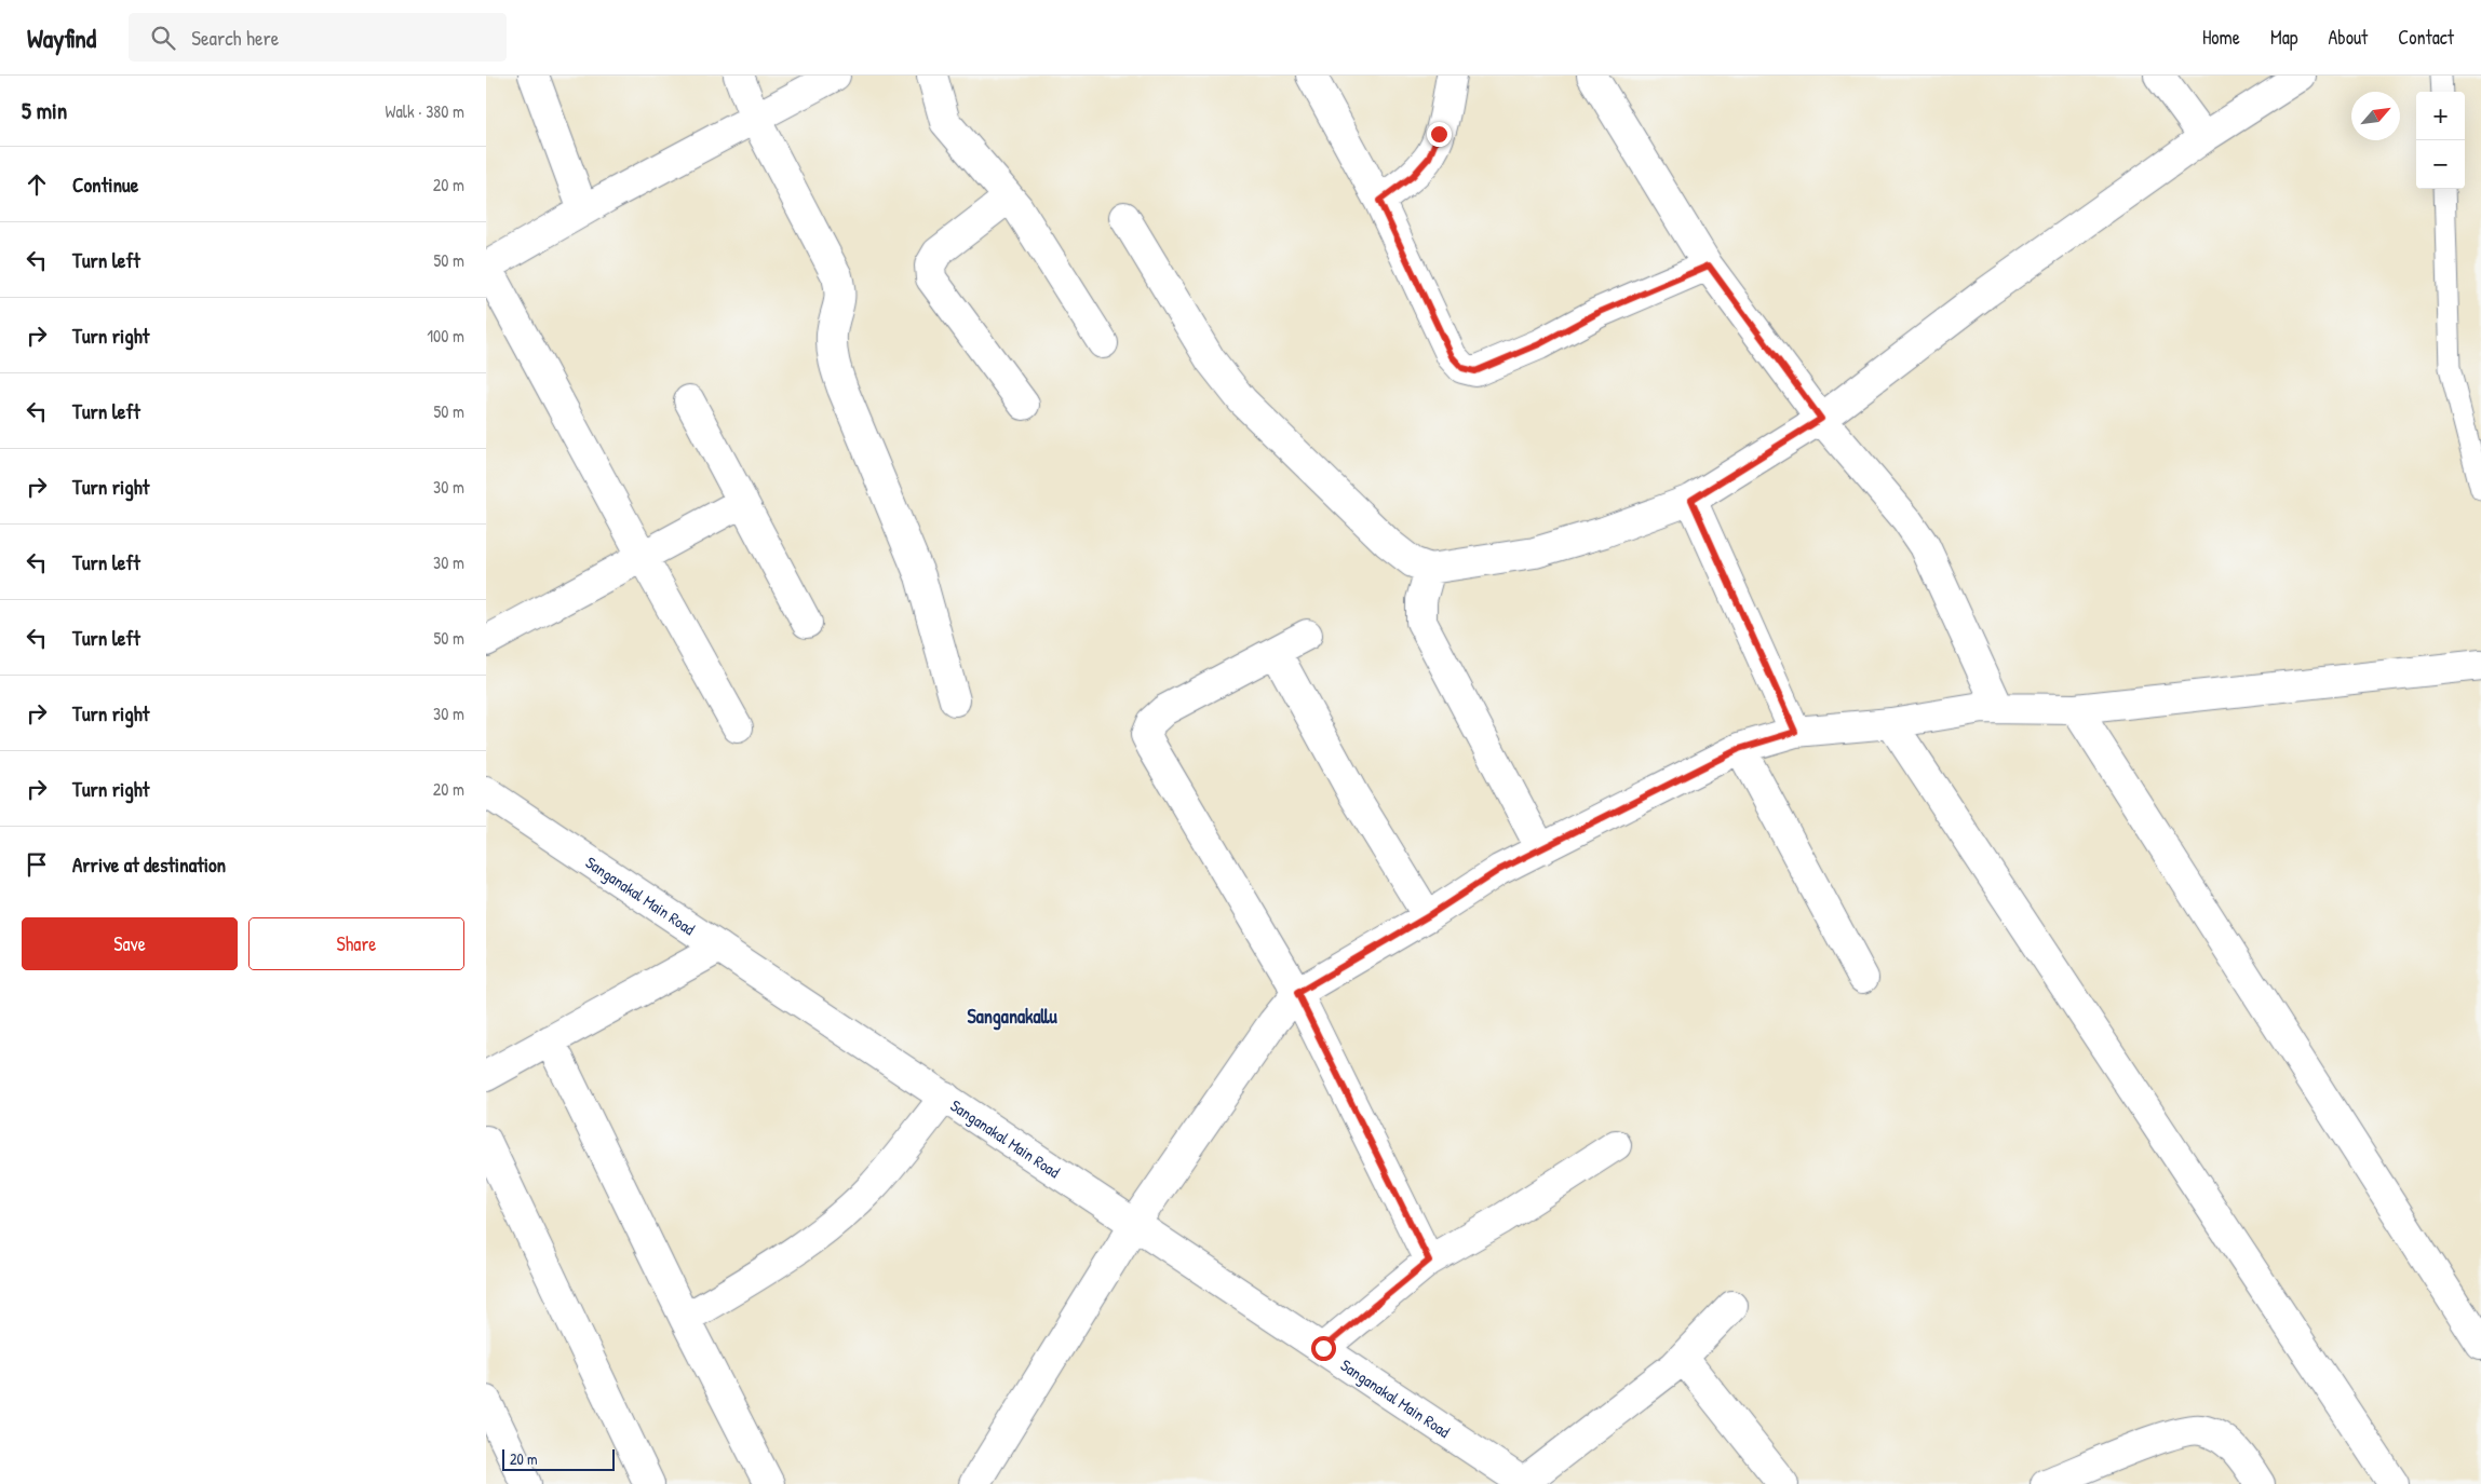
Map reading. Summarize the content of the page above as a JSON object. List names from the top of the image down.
{
  "streets": {
    "street": ["Sanganakal Main Road"]
  },
  "districts": ["Sanganakallu"],
  "scale_bar": "20 m",
  "north": "top right",
  "page": {
    "header": "Wayfind",
    "search": "Search here",
    "nav": [
      "Home",
      "Map",
      "About",
      "Contact"
    ],
    "heading": ["5 min", "Walk · 380 m"],
    "map_buttons": ["+", "−"],
    "list": [
      ["Continue", "20 m"],
      ["Turn left", "50 m"],
      ["Turn right", "100 m"],
      ["Turn left", "50 m"],
      ["Turn right", "30 m"],
      ["Turn left", "30 m"],
      ["Turn left", "50 m"],
      ["Turn right", "30 m"],
      ["Turn right", "20 m"],
      "Arrive at destination"
    ],
    "buttons": ["Save", "Share"],
    "scale": "20 m"
  }
}
